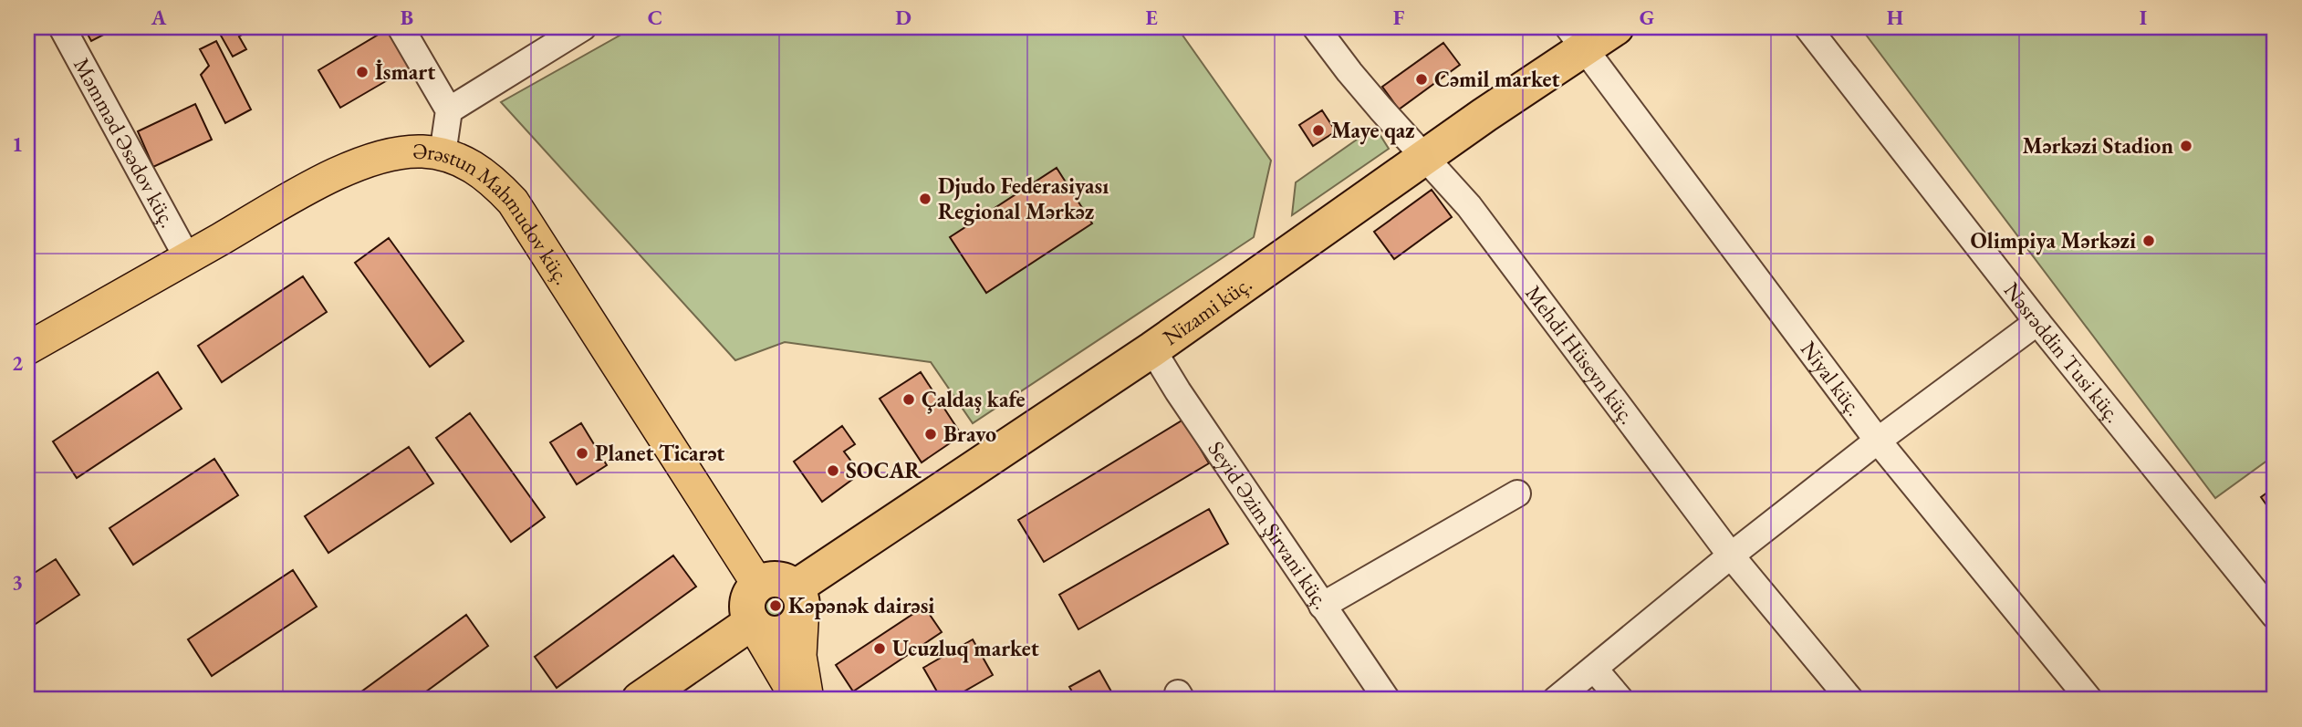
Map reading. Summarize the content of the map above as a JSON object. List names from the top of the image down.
{
  "streets": {
    "highway": ["Nizami küç."],
    "main road": ["Ərəstun Mahmudov küç."],
    "street": [
      "Məmməd Əsədov küç.",
      "Nəsrəddin Tusi küç.",
      "Mehdi Hüseyn küç.",
      "Niyal küç.",
      "Seyid Əzim Şirvani küç."
    ]
  },
  "crossings": [
    ["Məmməd Əsədov küç.", "Ərəstun Mahmudov küç."],
    ["Ərəstun Mahmudov küç.", "Nizami küç."],
    ["Nizami küç.", "Mehdi Hüseyn küç."],
    ["Nizami küç.", "Niyal küç."],
    ["Nizami küç.", "Seyid Əzim Şirvani küç."]
  ],
  "places": [
    "İsmart",
    "Cəmil market",
    "Maye qaz",
    "Mərkəzi Stadion",
    "Djudo Federasiyası Regional Mərkəz",
    "Olimpiya Mərkəzi",
    "Çaldaş kafe",
    "Bravo",
    "Planet Ticarət",
    "SOCAR",
    "Kəpənək dairəsi",
    "Ucuzluq market"
  ],
  "grid": {
    "columns": [
      "A",
      "B",
      "C",
      "D",
      "E",
      "F",
      "G",
      "H",
      "I"
    ],
    "rows": ["1", "2", "3"]
  }
}
